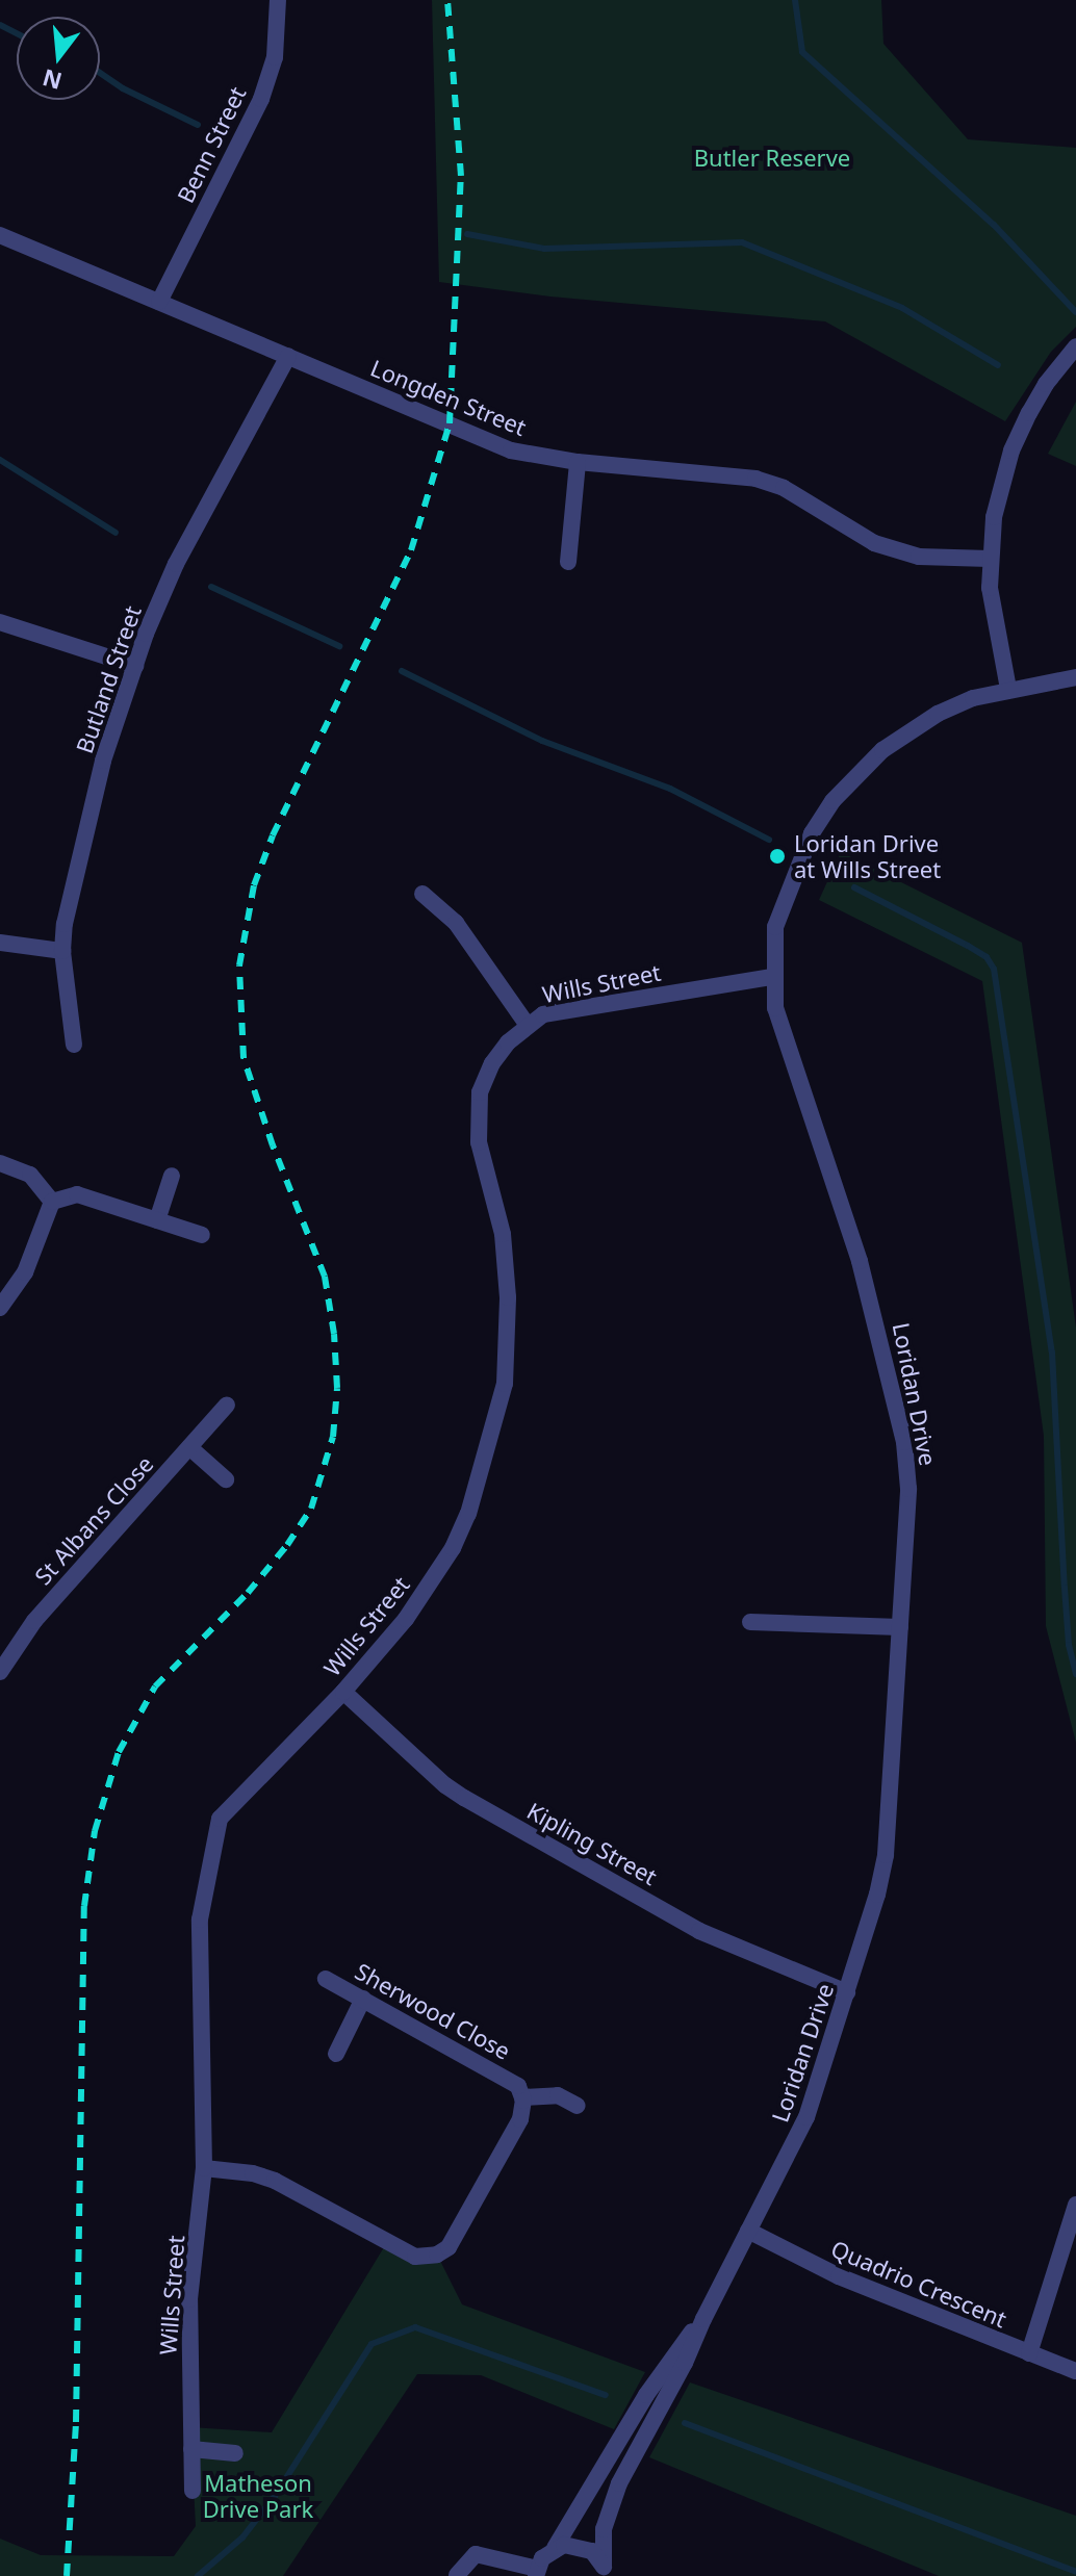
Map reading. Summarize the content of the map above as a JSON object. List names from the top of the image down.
{
  "streets": {
    "street": [
      "Benn Street",
      "Longden Street",
      "Butland Street",
      "Wills Street",
      "Loridan Drive",
      "St Albans Close",
      "Kipling Street",
      "Sherwood Close",
      "Quadrio Crescent"
    ]
  },
  "crossings": [
    ["Benn Street", "Longden Street"],
    ["Longden Street", "Butland Street"],
    ["Wills Street", "Loridan Drive"],
    ["Wills Street", "Kipling Street"],
    ["Loridan Drive", "Kipling Street"],
    ["Loridan Drive", "Quadrio Crescent"]
  ],
  "parks": ["Butler Reserve", "Matheson Drive Park"],
  "places": ["Loridan Drive at Wills Street"],
  "north": "bottom"
}
